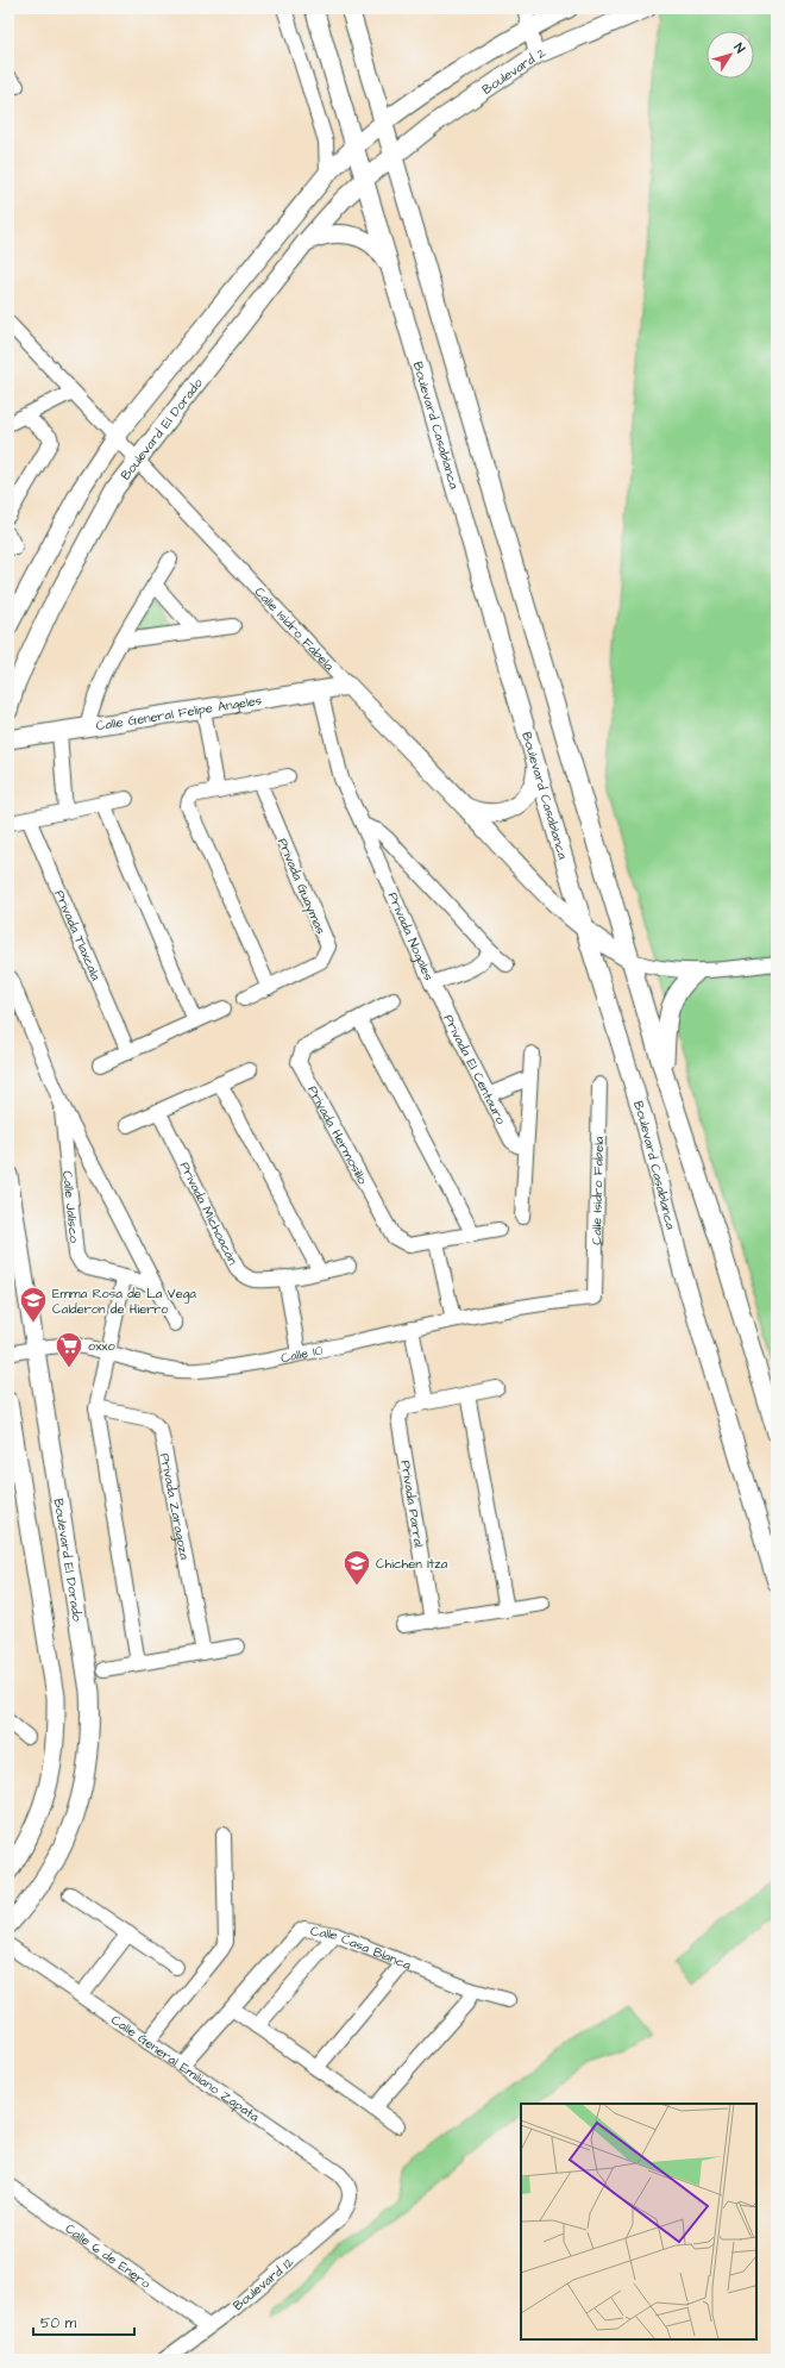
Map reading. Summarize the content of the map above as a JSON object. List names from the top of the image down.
{
  "streets": {
    "main road": [
      "Boulevard 2",
      "Boulevard Casablanca",
      "Boulevard El Dorado",
      "Calle Isidro Fabela",
      "Calle General Felipe Ángeles"
    ],
    "street": [
      "Privada Guaymas",
      "Privada Nogales",
      "Privada Tlaxcala",
      "Privada El Centauro",
      "Privada Hermosillo",
      "Calle Jalisco",
      "Privada Michoacán",
      "Calle 10",
      "Privada Parral",
      "Privada Zaragoza",
      "Calle Casa Blanca",
      "Calle General Emiliano Zapata",
      "Calle 6 de Enero",
      "Boulevard 12"
    ]
  },
  "crossings": [
    ["Boulevard 2", "Boulevard Casablanca"],
    ["Boulevard 2", "Boulevard El Dorado"],
    ["Boulevard Casablanca", "Boulevard El Dorado"],
    ["Boulevard Casablanca", "Calle Isidro Fabela"],
    ["Boulevard El Dorado", "Calle Isidro Fabela"],
    ["Boulevard El Dorado", "Calle 10"],
    ["Calle Isidro Fabela", "Calle General Felipe Ángeles"],
    ["Calle Isidro Fabela", "Calle 10"],
    ["Calle General Felipe Ángeles", "Privada Nogales"],
    ["Privada Nogales", "Privada El Centauro"],
    ["Calle Casa Blanca", "Calle General Emiliano Zapata"],
    ["Calle General Emiliano Zapata", "Boulevard 12"],
    ["Calle 6 de Enero", "Boulevard 12"]
  ],
  "places": {
    "school or university": ["Emma Rosa de La Vega Calderon de Hierro", "Chichen Itza"],
    "supermarket": ["oxxo"]
  },
  "scale_bar": "50 m",
  "north": "top right"
}
